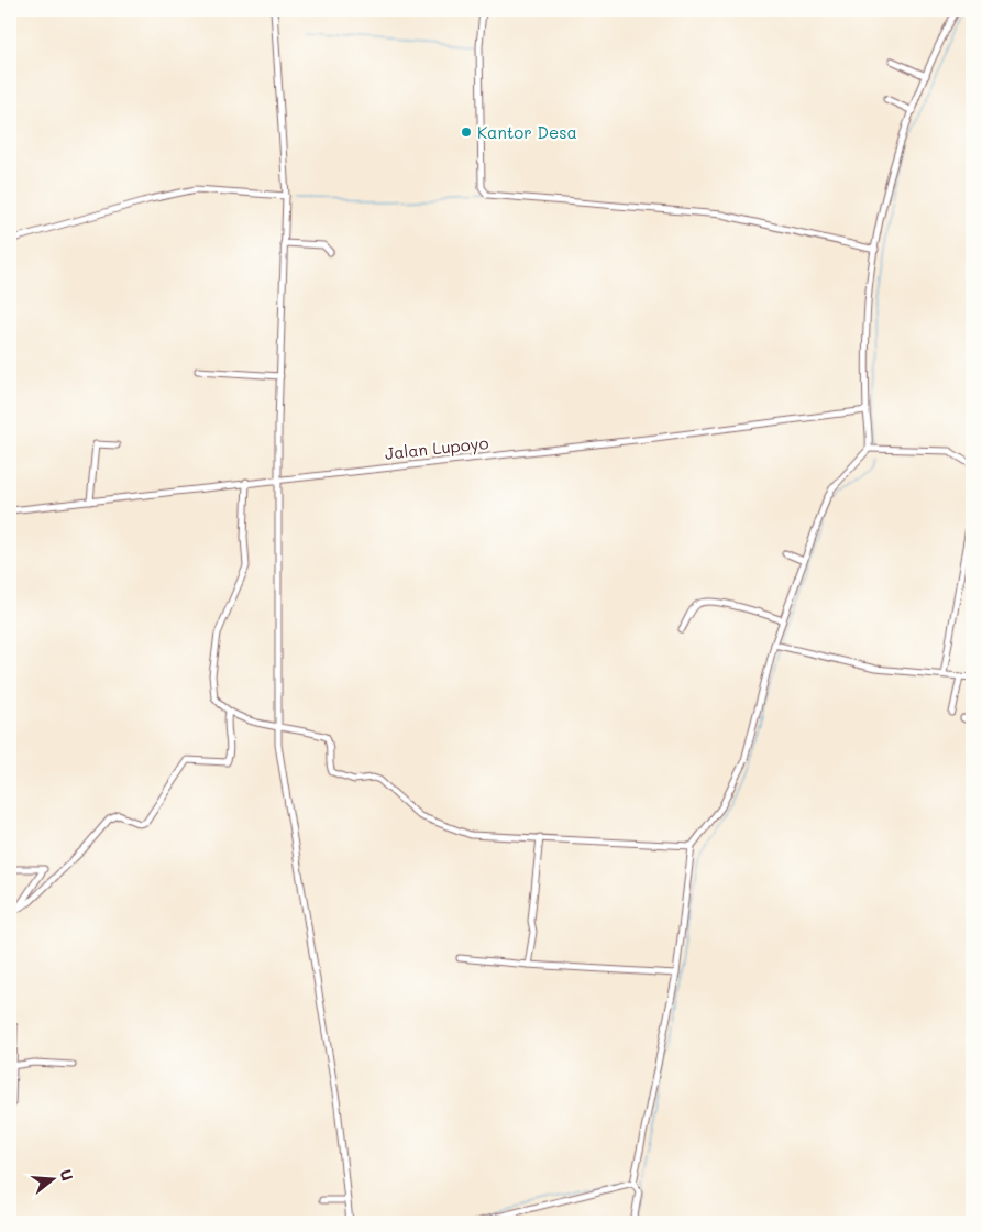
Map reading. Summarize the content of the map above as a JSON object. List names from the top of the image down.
{
  "streets": {
    "street": ["Jalan Lupoyo"]
  },
  "places": ["Kantor Desa"],
  "north": "right"
}
